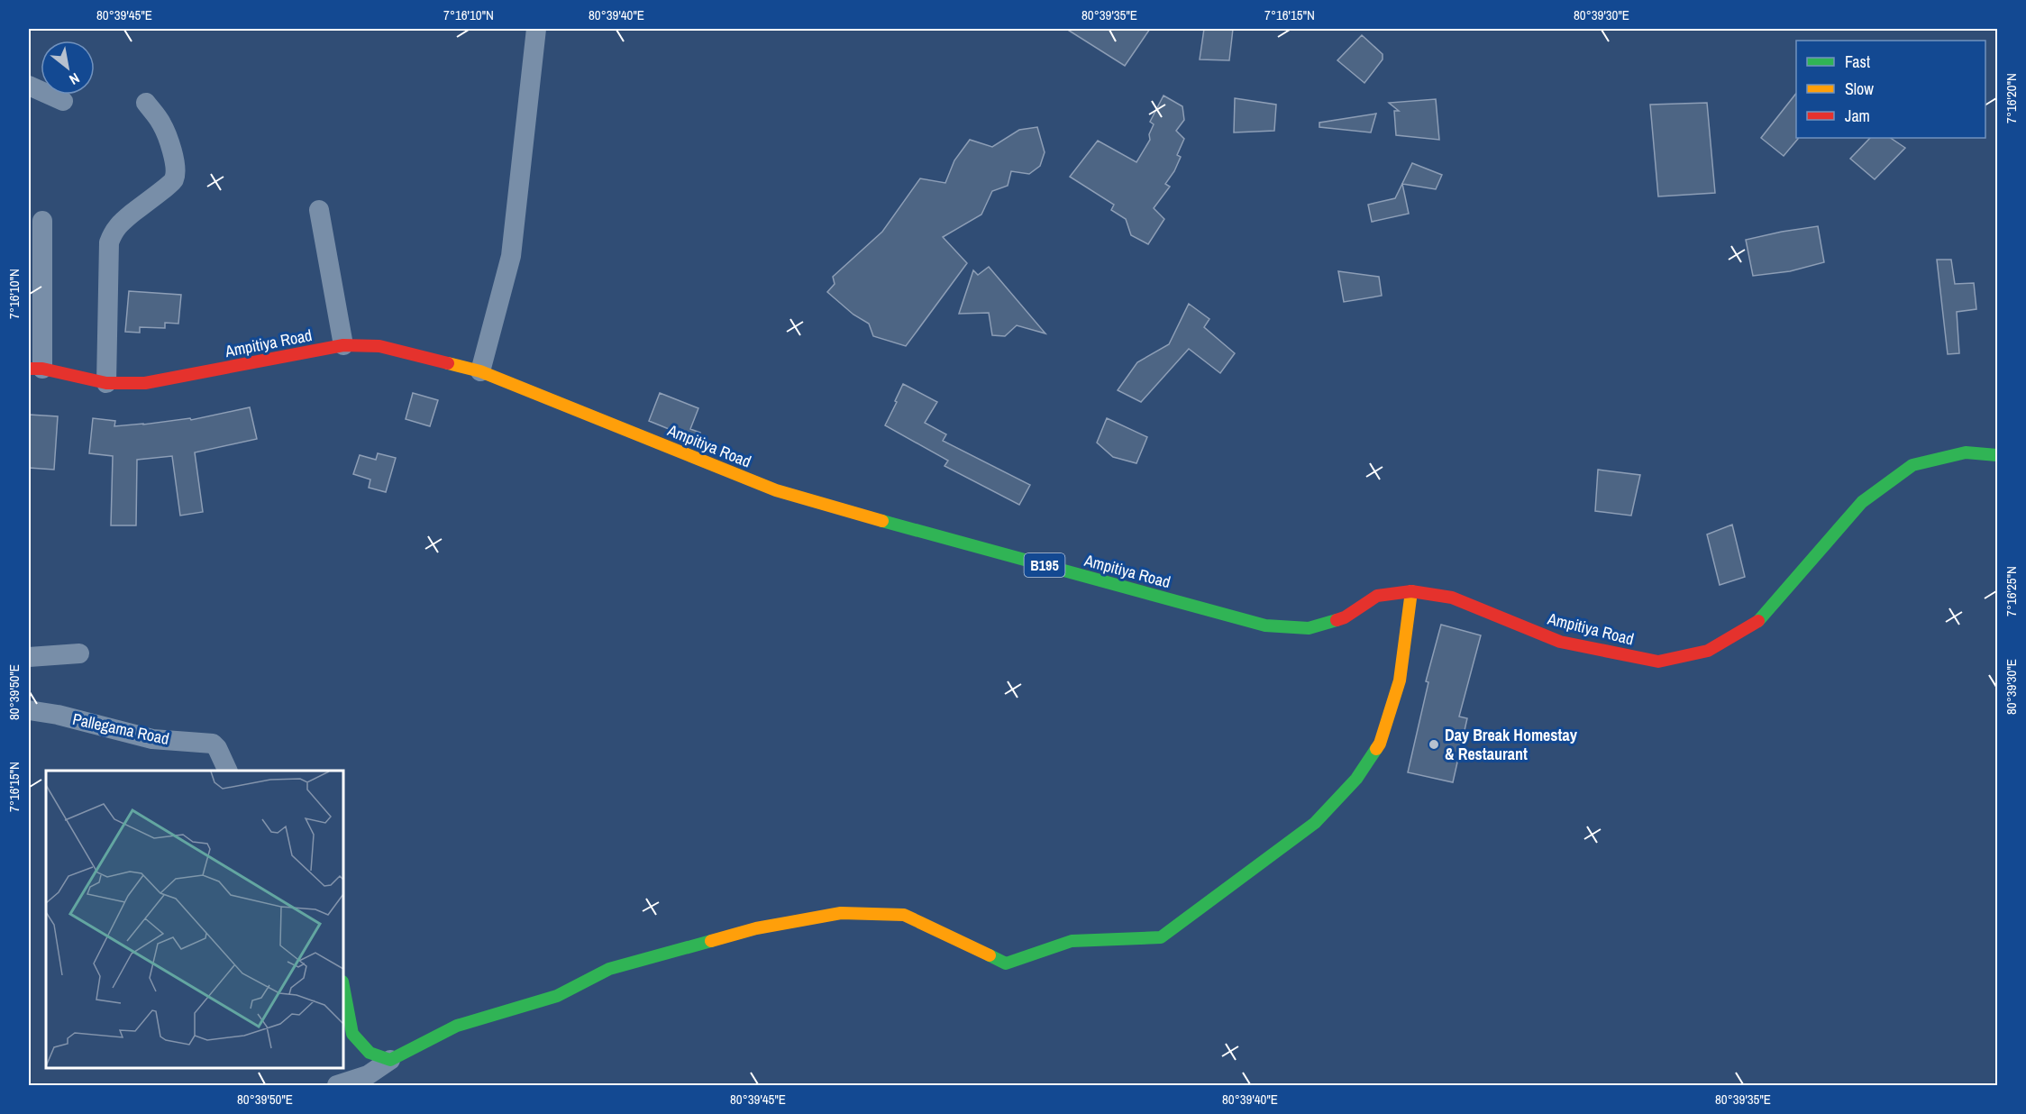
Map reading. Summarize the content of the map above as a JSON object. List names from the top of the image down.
{
  "streets": {
    "main road": ["Ampitiya Road", "B195"],
    "street": ["Pallegama Road"]
  },
  "places": ["Day Break Homestay & Restaurant"],
  "legend": ["Fast", "Slow", "Jam"],
  "north": "bottom right",
  "coordinates": [
    "80°39'45\"E",
    "7°16'10\"N",
    "80°39'40\"E",
    "80°39'35\"E",
    "7°16'15\"N",
    "80°39'30\"E",
    "7°16'20\"N",
    "7°16'25\"N",
    "80°39'50\"E"
  ]
}
